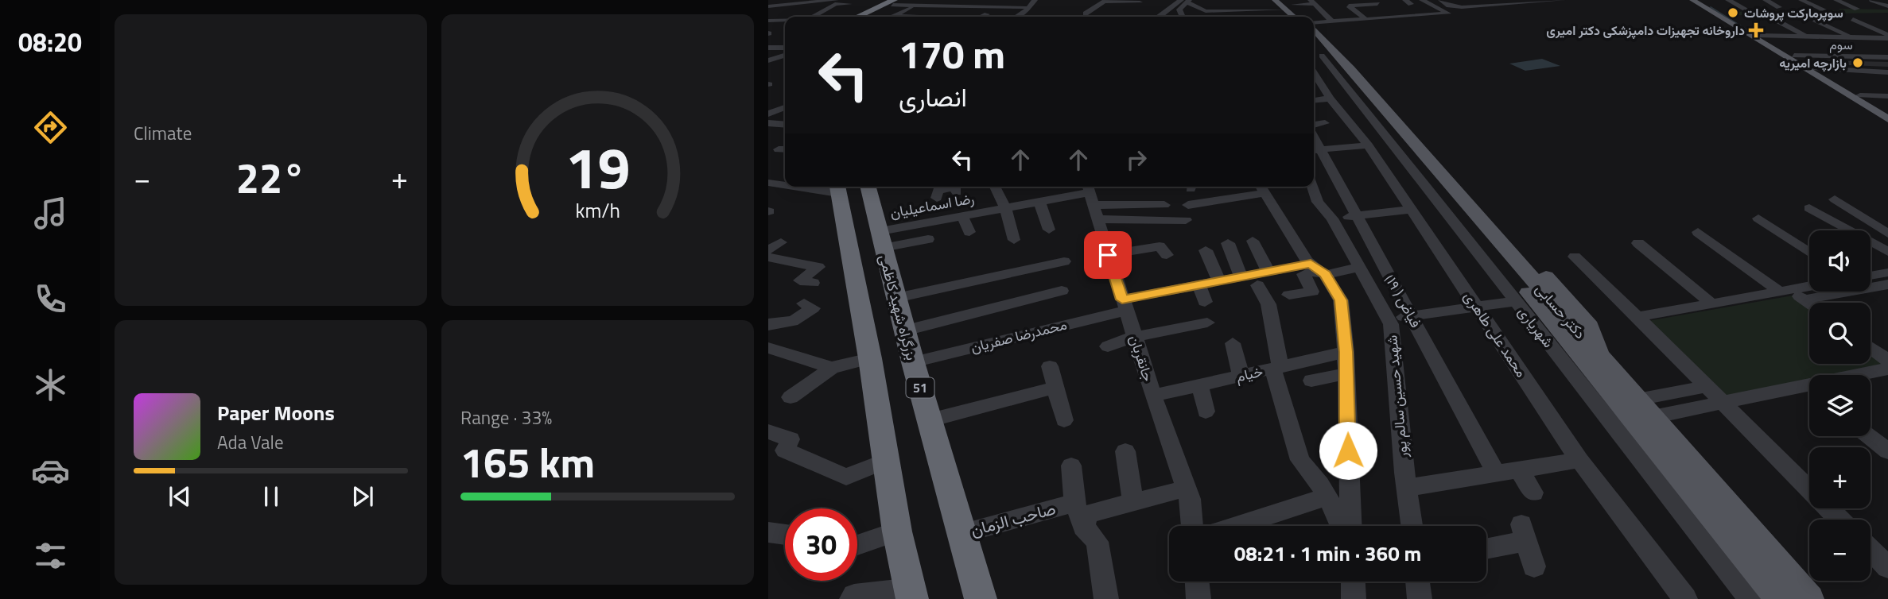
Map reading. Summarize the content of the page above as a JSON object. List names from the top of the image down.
{
  "streets": {
    "highway": ["بزرگراه شهید کاظمی", "51"],
    "main road": ["دکتر حسابی"],
    "street": [
      "سوم",
      "رضا اسماعیلیان",
      "فیاض ( ۱۹)",
      "شهریاری",
      "محمد علی طاهری",
      "محمدرضا صفریان",
      "جانقربان",
      "خیام",
      "شهید حسین سالم پور",
      "صاحب الزمان"
    ]
  },
  "crossings": [
    ["رضا اسماعیلیان", "بزرگراه شهید کاظمی"],
    ["رضا اسماعیلیان", "جانقربان"],
    ["بزرگراه شهید کاظمی", "محمدرضا صفریان"],
    ["بزرگراه شهید کاظمی", "صاحب الزمان"],
    ["دکتر حسابی", "شهریاری"],
    ["دکتر حسابی", "محمد علی طاهری"],
    ["شهریاری", "محمد علی طاهری"],
    ["محمدرضا صفریان", "جانقربان"],
    ["محمدرضا صفریان", "شهید حسین سالم پور"],
    ["جانقربان", "خیام"],
    ["جانقربان", "صاحب الزمان"]
  ],
  "places": {
    "other": ["سوپرمارکت پروشات", "بازارچه امیریه"],
    "health": ["داروخانه تجهیزات دامپزشکی دکتر امیری"]
  },
  "page": {
    "tabs": "08:20",
    "tile": [
      "Climate",
      ["Range · 33%", "165 km"]
    ],
    "turn": ["170 m", "انصاری"],
    "heat": ["−", "22°", "+"],
    "map_buttons": ["+", "−"],
    "song": ["Paper Moons", "Ada Vale"],
    "limit": "30",
    "trip": "08:21 · 1 min · 360 m",
    "gauge": ["19", "km/h"]
  }
}
